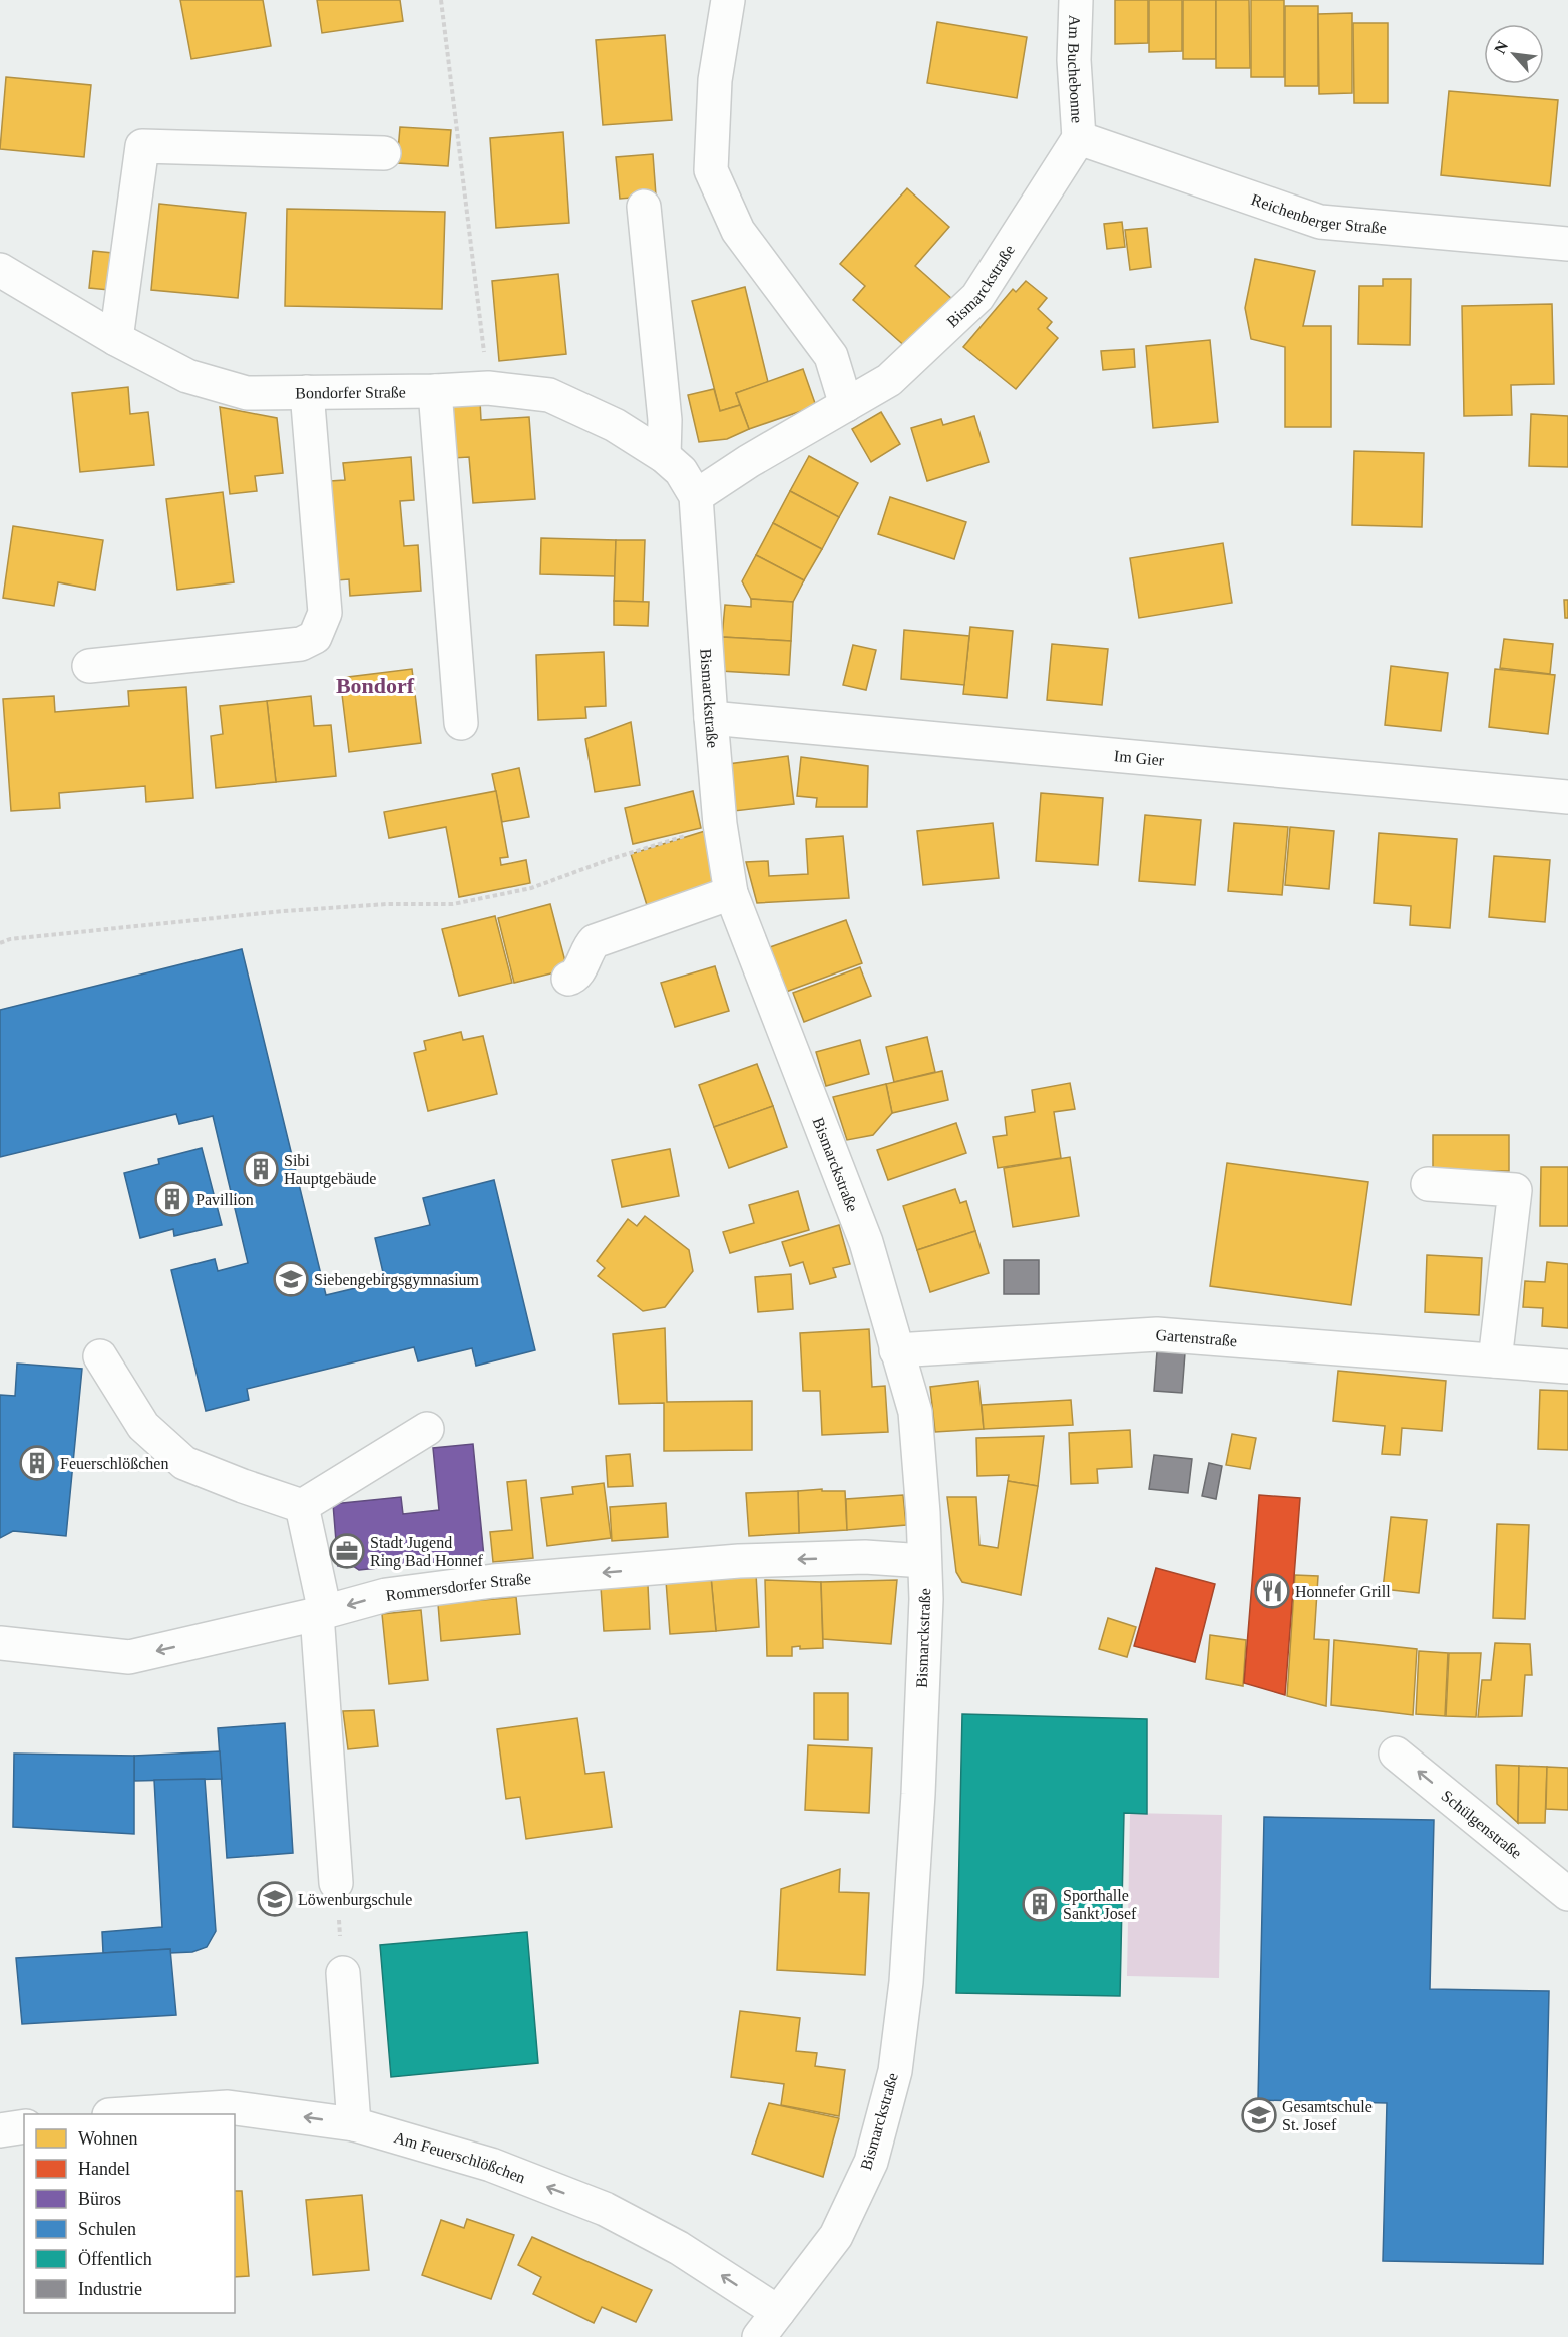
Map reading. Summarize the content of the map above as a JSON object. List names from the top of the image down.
{
  "streets": {
    "street": [
      "Am Buchebonne",
      "Reichenberger Straße",
      "Bismarckstraße",
      "Bondorfer Straße",
      "Im Gier",
      "Gartenstraße",
      "Rommersdorfer Straße",
      "Schülgenstraße",
      "Am Feuerschlößchen"
    ]
  },
  "crossings": [
    ["Am Buchebonne", "Reichenberger Straße"],
    ["Am Buchebonne", "Bismarckstraße"],
    ["Reichenberger Straße", "Bismarckstraße"],
    ["Bismarckstraße", "Bondorfer Straße"],
    ["Bismarckstraße", "Im Gier"],
    ["Bismarckstraße", "Gartenstraße"],
    ["Bismarckstraße", "Rommersdorfer Straße"],
    ["Bismarckstraße", "Am Feuerschlößchen"]
  ],
  "one_way": ["Rommersdorfer Straße", "Schülgenstraße", "Am Feuerschlößchen"],
  "districts": ["Bondorf"],
  "places": {
    "building": [
      "Sibi Hauptgebäude",
      "Pavillion",
      "Feuerschlößchen",
      "Sporthalle Sankt Josef"
    ],
    "school or university": ["Siebengebirgsgymnasium", "Löwenburgschule", "Gesamtschule St. Josef"],
    "office": ["Stadt Jugend Ring Bad Honnef"],
    "restaurant": ["Honnefer Grill"]
  },
  "legend": [
    "Wohnen",
    "Handel",
    "Büros",
    "Schulen",
    "Öffentlich",
    "Industrie"
  ],
  "north": "top left"
}
